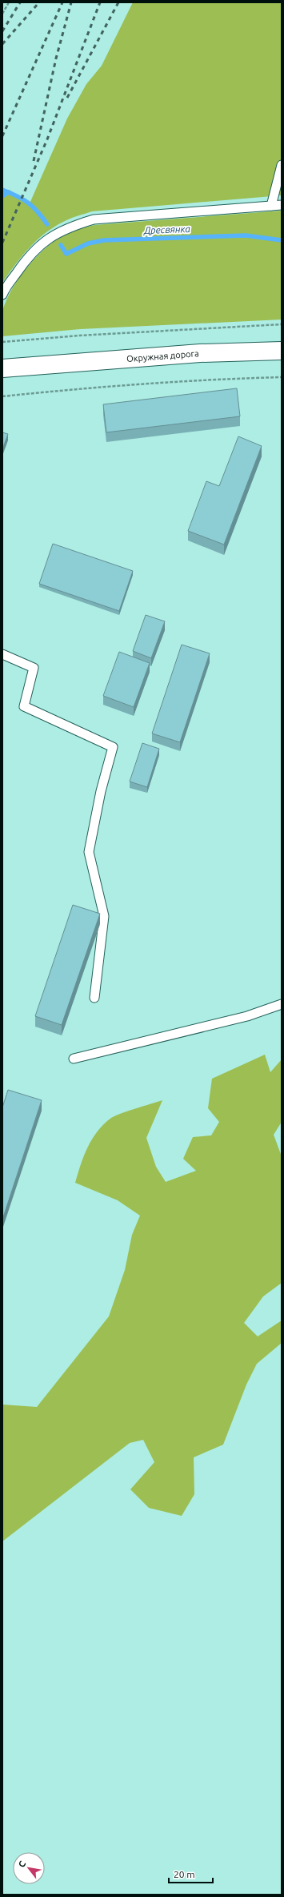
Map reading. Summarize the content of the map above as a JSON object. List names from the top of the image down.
{
  "streets": {
    "main road": ["Окружная дорога"]
  },
  "water": ["Дресвянка"],
  "scale_bar": "20 m",
  "north": "top left"
}
